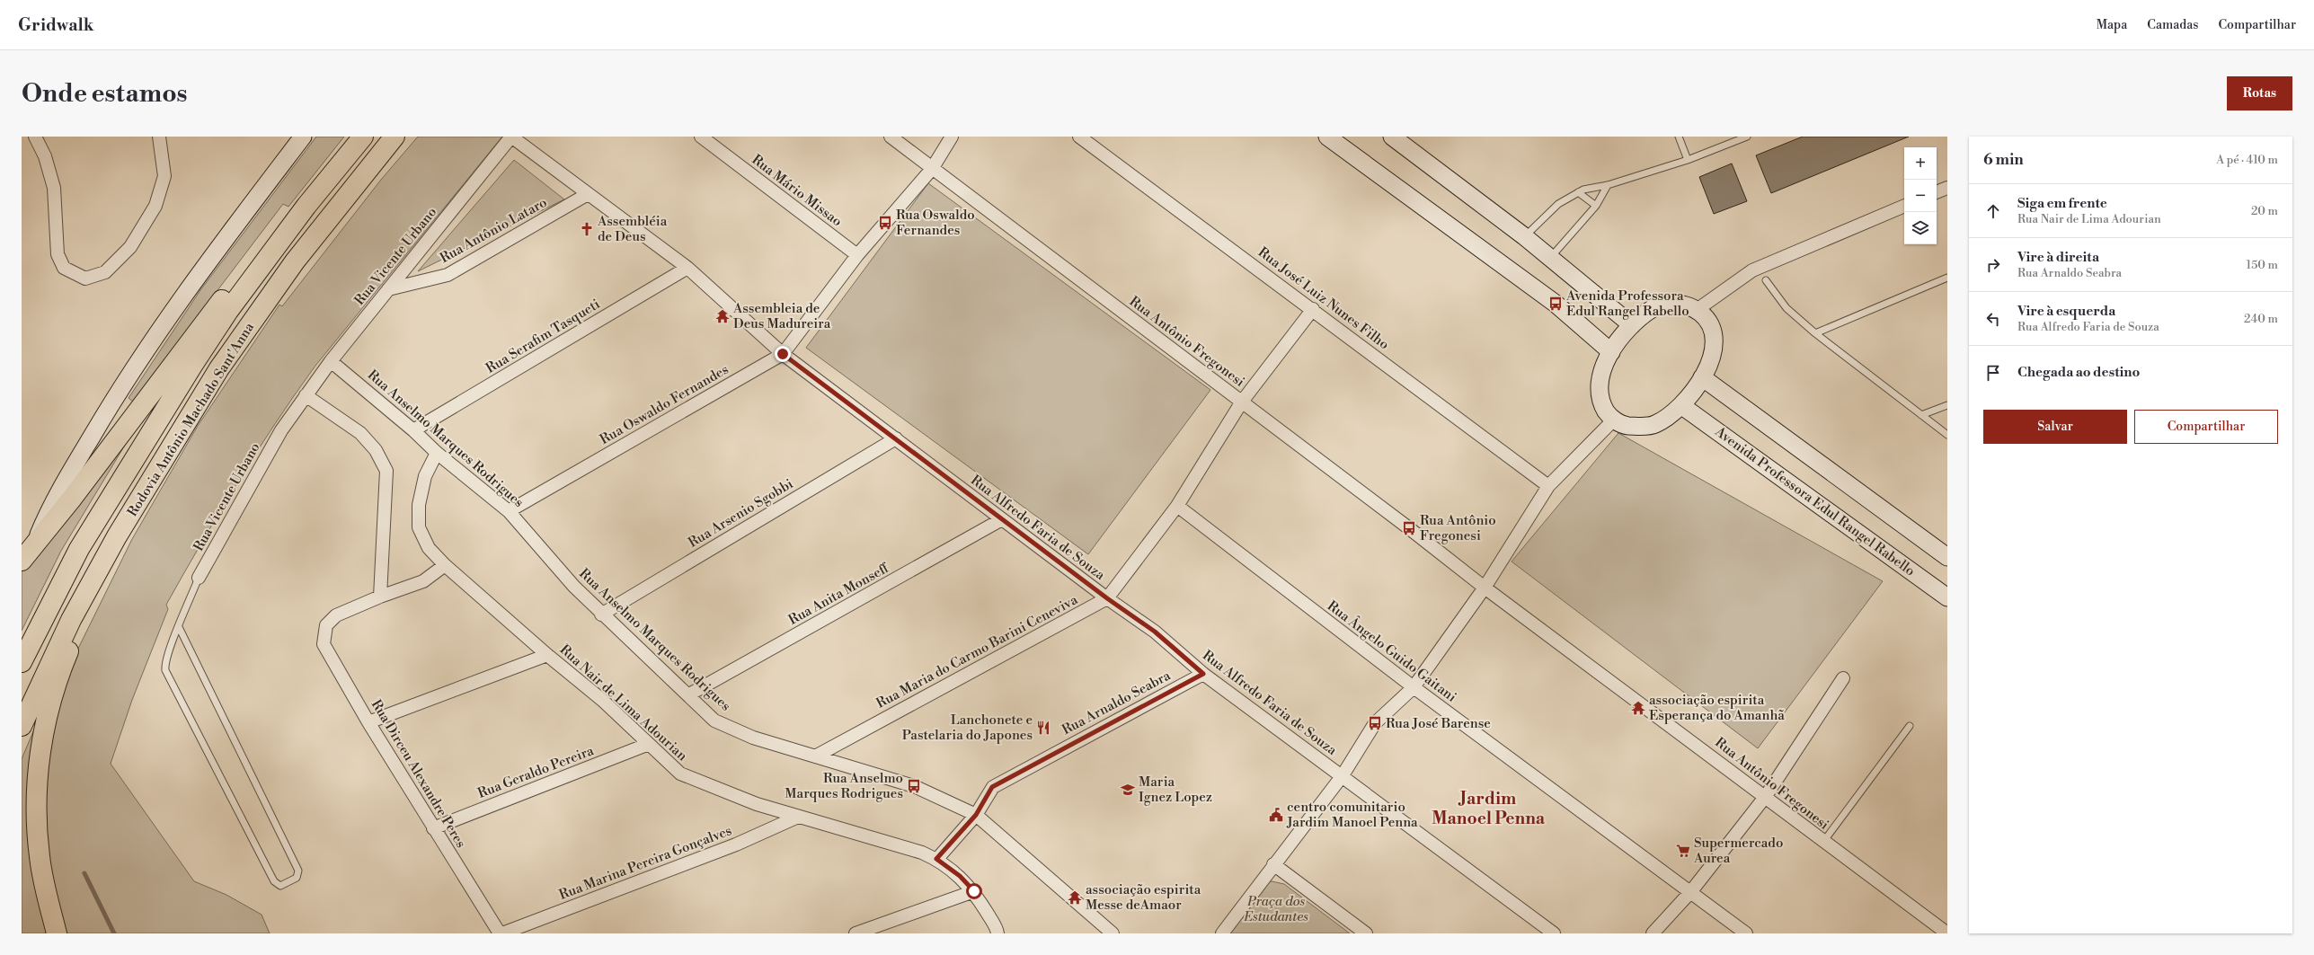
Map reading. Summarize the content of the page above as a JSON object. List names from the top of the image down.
{
  "streets": {
    "highway": ["Rodovia Antônio Machado Sant'Anna"],
    "main road": ["Avenida Professora Edul Rangel Rabello"],
    "street": [
      "Rua Mário Missao",
      "Rua Antônio Lataro",
      "Rua Vicente Urbano",
      "Rua José Luiz Nunes Filho",
      "Rua Serafim Tasqueti",
      "Rua Antônio Fregonesi",
      "Rua Oswaldo Fernandes",
      "Rua Anselmo Marques Rodrigues",
      "Rua Arsenio Sgobbi",
      "Rua Alfredo Faria de Souza",
      "Rua Anita Monseff",
      "Rua Maria do Carmo Barini Ceneviva",
      "Rua Ângelo Guido Gaitani",
      "Rua Nair de Lima Adourian",
      "Rua Arnaldo Seabra",
      "Rua Geraldo Pereira",
      "Rua Dirceu Alexandre Peres",
      "Rua Marina Pereira Gonçalves"
    ]
  },
  "crossings": [
    ["Rua Mário Missao", "Rua Oswaldo Fernandes"],
    ["Rua Antônio Lataro", "Rua Vicente Urbano"],
    ["Rua Antônio Lataro", "Rua Alfredo Faria de Souza"],
    ["Rua Vicente Urbano", "Rua Anselmo Marques Rodrigues"],
    ["Rua Vicente Urbano", "Rua Alfredo Faria de Souza"],
    ["Rua José Luiz Nunes Filho", "Rua Maria do Carmo Barini Ceneviva"],
    ["Rua Serafim Tasqueti", "Rua Anselmo Marques Rodrigues"],
    ["Rua Serafim Tasqueti", "Rua Alfredo Faria de Souza"],
    ["Rua Antônio Fregonesi", "Rua Oswaldo Fernandes"],
    ["Rua Antônio Fregonesi", "Rua Maria do Carmo Barini Ceneviva"],
    ["Rua Oswaldo Fernandes", "Rua Anselmo Marques Rodrigues"],
    ["Rua Oswaldo Fernandes", "Rua Alfredo Faria de Souza"],
    ["Rua Anselmo Marques Rodrigues", "Rua Arsenio Sgobbi"],
    ["Rua Anselmo Marques Rodrigues", "Rua Anita Monseff"],
    ["Rua Anselmo Marques Rodrigues", "Rua Maria do Carmo Barini Ceneviva"],
    ["Rua Anselmo Marques Rodrigues", "Rua Nair de Lima Adourian"],
    ["Rua Anselmo Marques Rodrigues", "Rua Arnaldo Seabra"],
    ["Rua Arsenio Sgobbi", "Rua Alfredo Faria de Souza"],
    ["Rua Alfredo Faria de Souza", "Rua Anita Monseff"],
    ["Rua Alfredo Faria de Souza", "Rua Maria do Carmo Barini Ceneviva"],
    ["Rua Alfredo Faria de Souza", "Rua Arnaldo Seabra"],
    ["Rua Maria do Carmo Barini Ceneviva", "Rua Ângelo Guido Gaitani"],
    ["Rua Nair de Lima Adourian", "Rua Arnaldo Seabra"],
    ["Rua Nair de Lima Adourian", "Rua Geraldo Pereira"],
    ["Rua Nair de Lima Adourian", "Rua Marina Pereira Gonçalves"],
    ["Rua Geraldo Pereira", "Rua Dirceu Alexandre Peres"]
  ],
  "districts": ["Jardim Manoel Penna"],
  "parks": ["Praça dos Estudantes"],
  "places": {
    "bus stop": [
      "Rua Oswaldo Fernandes",
      "Avenida Professora Edul Rangel Rabello",
      "Rua Antônio Fregonesi",
      "Rua José Barense",
      "Rua Anselmo Marques Rodrigues"
    ],
    "church": ["Assembléia de Deus"],
    "temple": ["Assembleia de Deus Madureira", "associação espirita Esperança do Amanhã", "associação espirita Messe deAmaor"],
    "restaurant": ["Lanchonete e Pastelaria do Japones"],
    "school or university": ["Maria Ignez Lopez"],
    "public building": ["centro comunitario Jardim Manoel Penna"],
    "supermarket": ["Supermercado Aurea"]
  },
  "page": {
    "header": "Gridwalk",
    "nav": ["Mapa", "Camadas", "Compartilhar"],
    "buttons": [
      "Rotas",
      ["Salvar", "Compartilhar"]
    ],
    "title": "Onde estamos",
    "heading": ["6 min", "A pé · 410 m"],
    "map_buttons": ["+", "−"],
    "list": [
      ["Siga em frente", "Rua Nair de Lima Adourian", "20 m"],
      ["Vire à direita", "Rua Arnaldo Seabra", "150 m"],
      ["Vire à esquerda", "Rua Alfredo Faria de Souza", "240 m"],
      "Chegada ao destino"
    ]
  }
}
